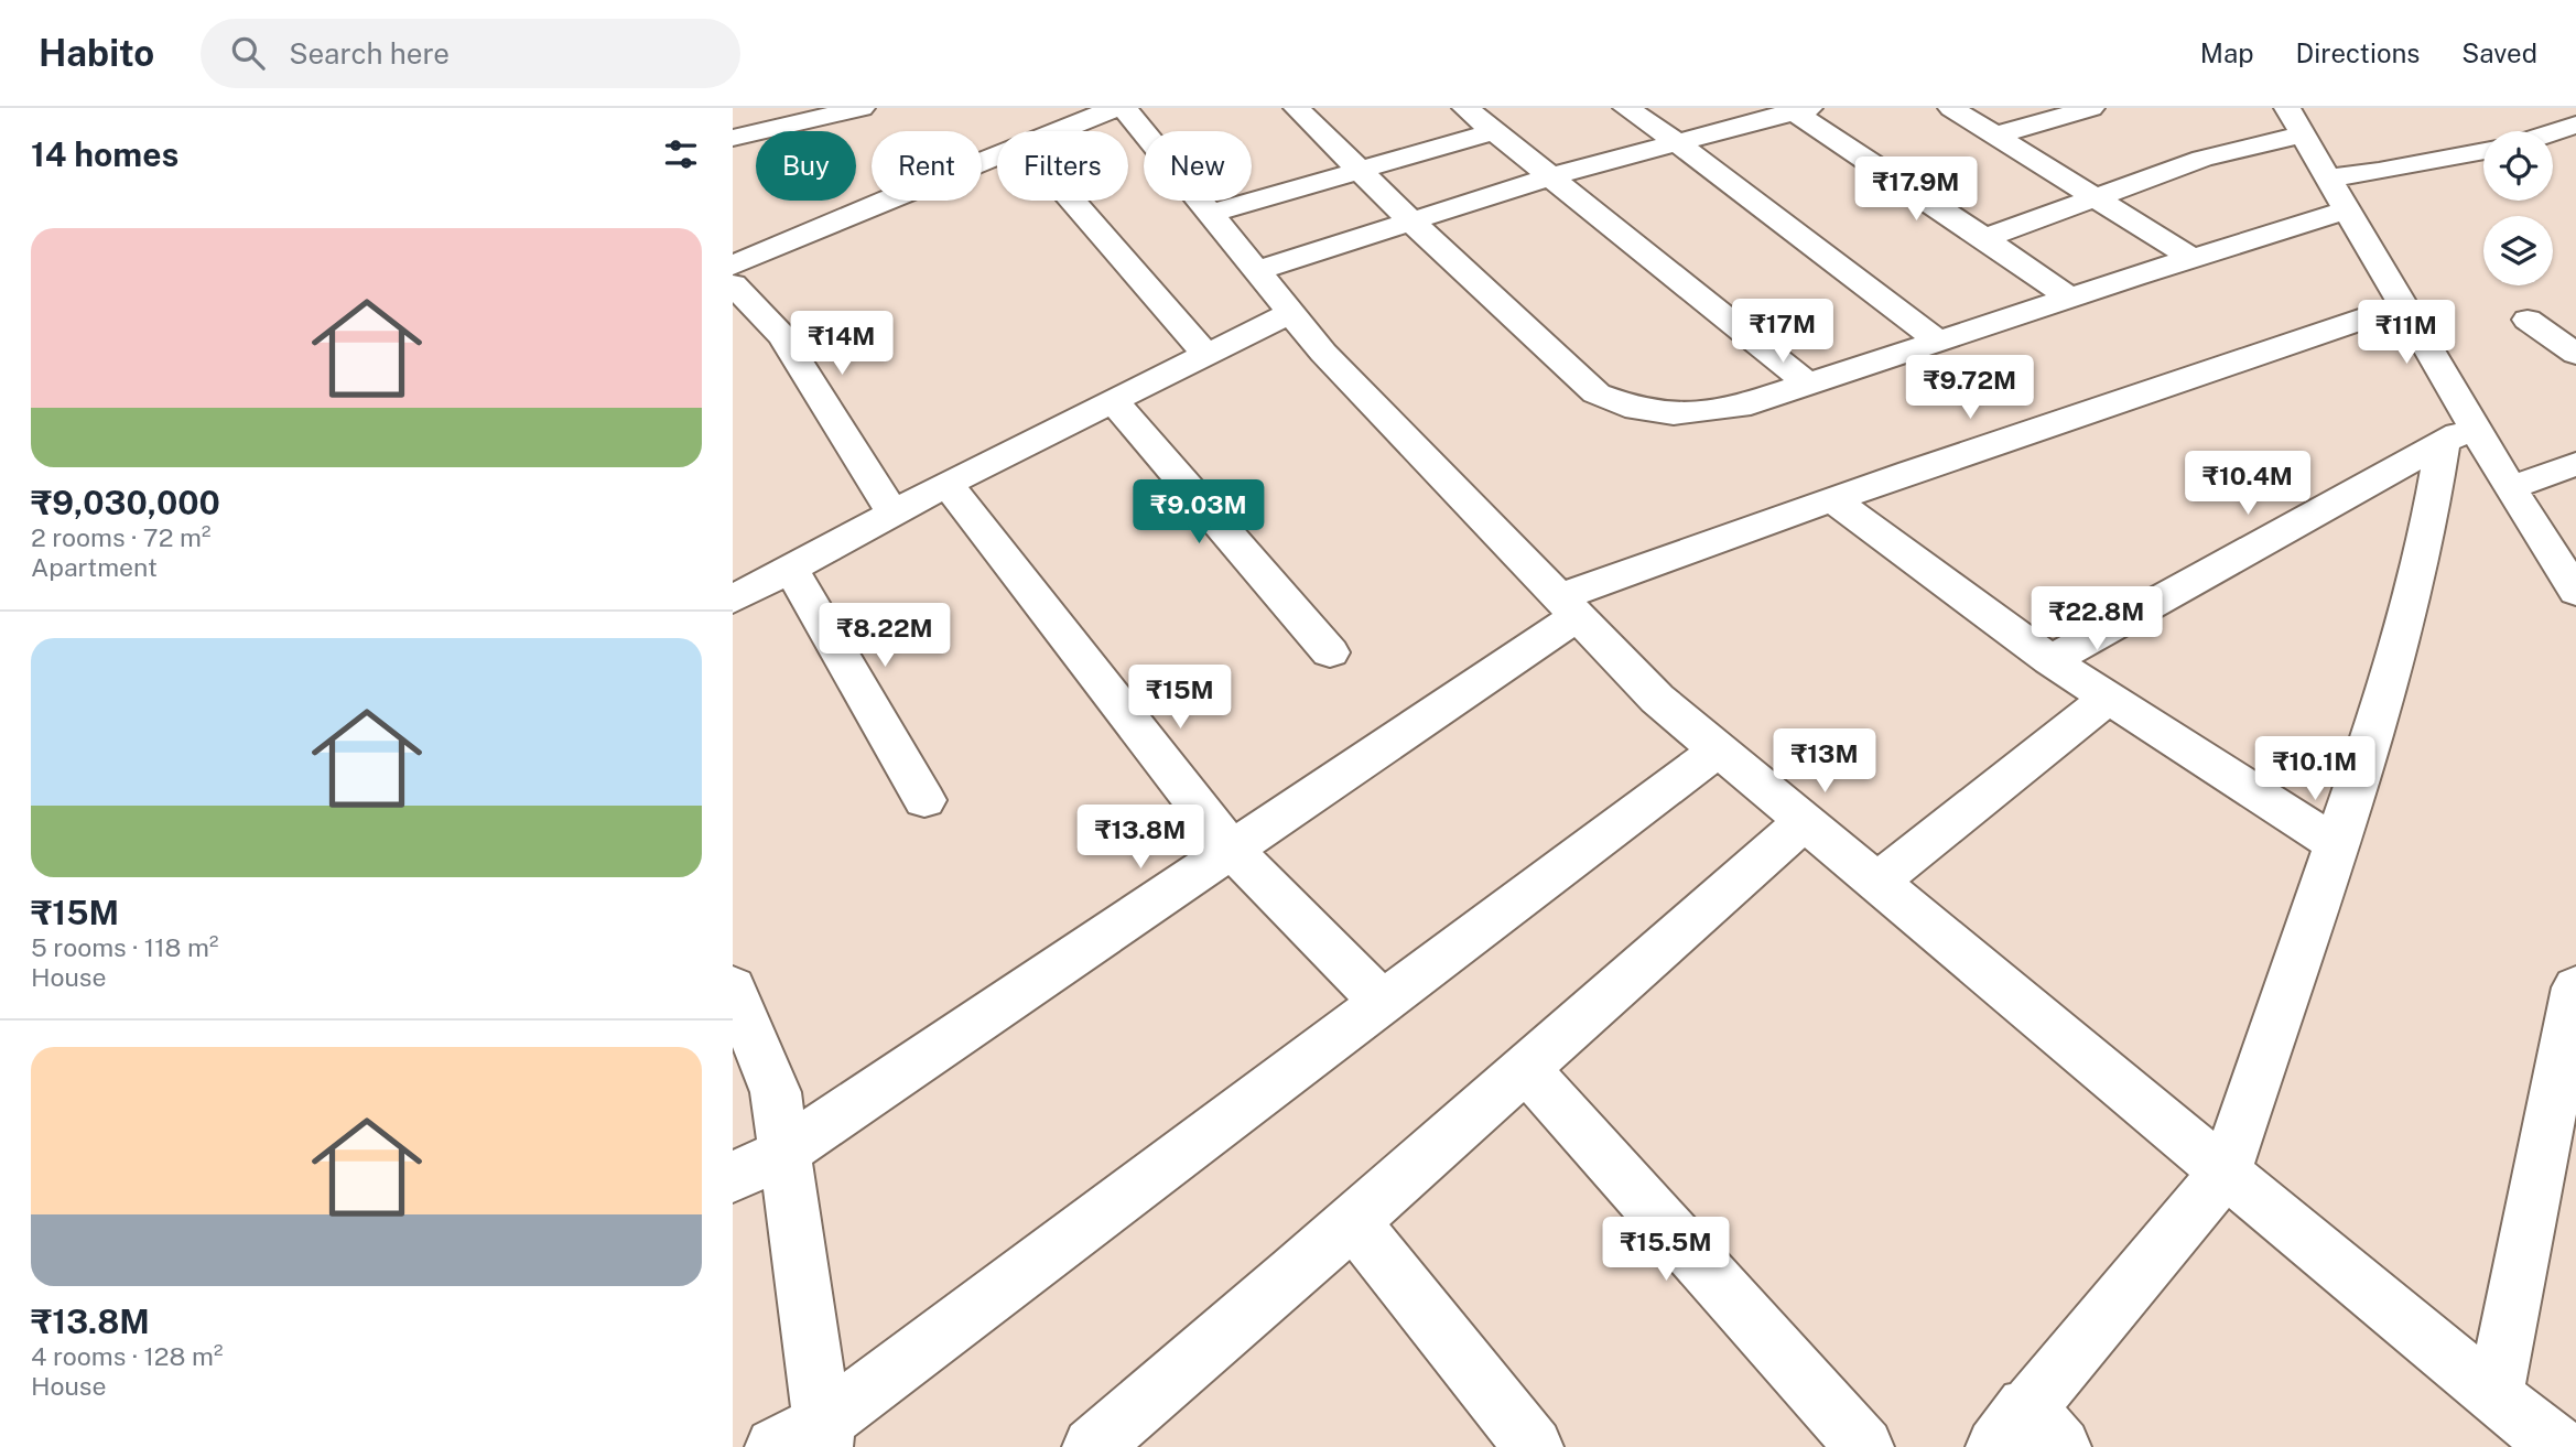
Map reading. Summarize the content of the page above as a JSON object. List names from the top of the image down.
{
  "page": {
    "header": "Habito",
    "search": "Search here",
    "nav": ["Map", "Directions", "Saved"],
    "heading": "14 homes",
    "chip": [
      "Buy",
      "Rent",
      "Filters",
      "New"
    ],
    "price": [
      "₹17.9M",
      "₹17M",
      "₹11M",
      "₹14M",
      "₹9.72M",
      "₹10.4M",
      "₹9.03M",
      "₹22.8M",
      "₹8.22M",
      "₹15M",
      "₹13M",
      "₹10.1M",
      "₹13.8M",
      "₹15.5M"
    ],
    "list": [
      {
        "name": "₹9,030,000",
        "note": "2 rooms · 72 m² · Apartment"
      },
      {
        "name": "₹15M",
        "note": "5 rooms · 118 m² · House"
      },
      {
        "name": "₹13.8M",
        "note": "4 rooms · 128 m² · House"
      }
    ]
  }
}
